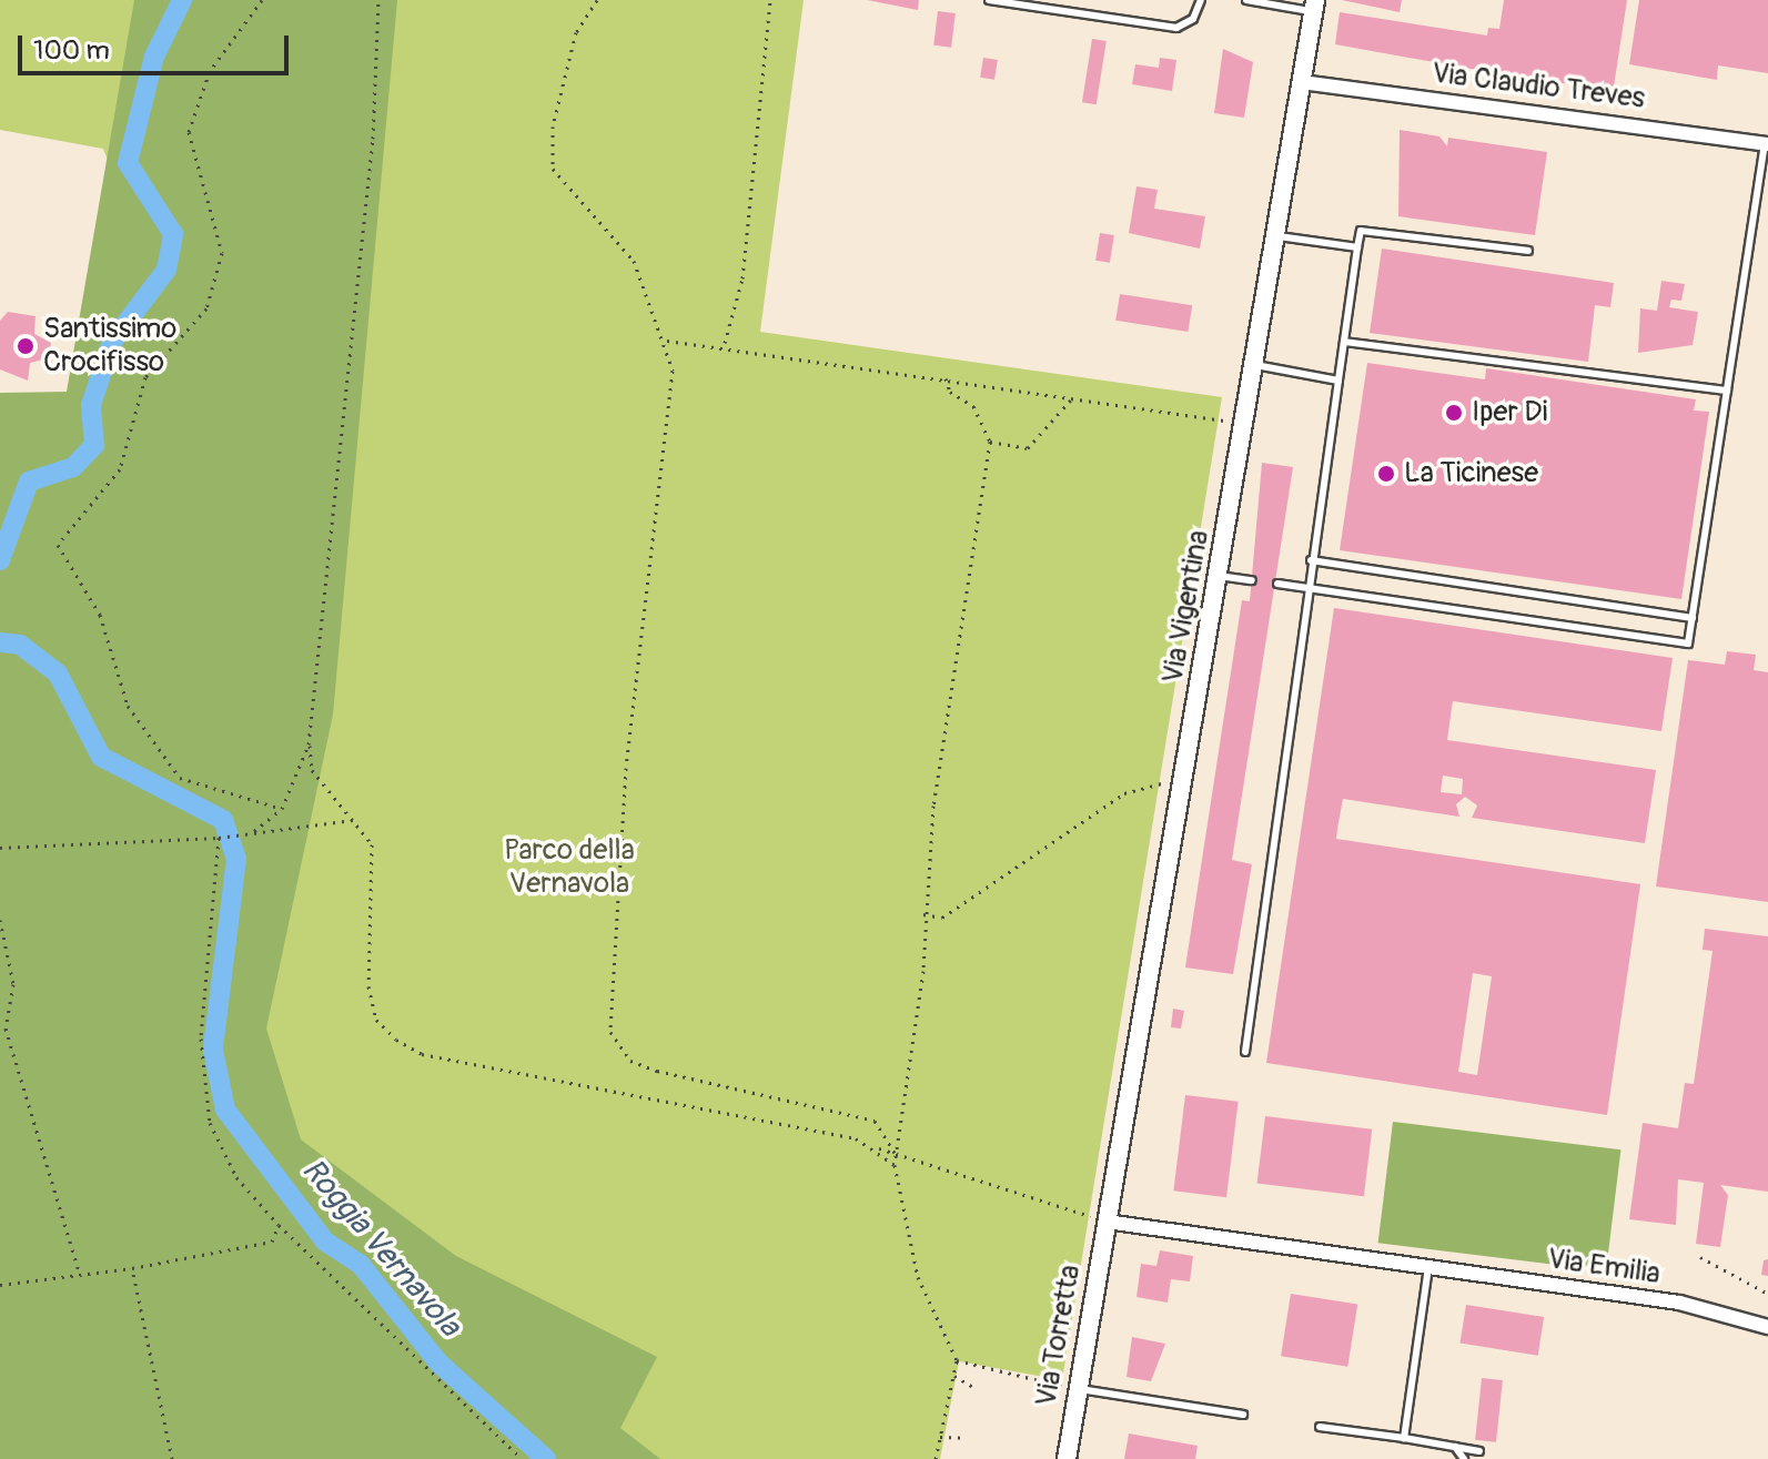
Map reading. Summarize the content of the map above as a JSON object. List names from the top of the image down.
{
  "streets": {
    "street": [
      "Via Claudio Treves",
      "Via Vigentina",
      "Via Emilia",
      "Via Torretta"
    ]
  },
  "crossings": [
    ["Via Claudio Treves", "Via Vigentina"],
    ["Via Vigentina", "Via Emilia"],
    ["Via Vigentina", "Via Torretta"],
    ["Via Emilia", "Via Torretta"]
  ],
  "water": ["Roggia Vernavola"],
  "parks": ["Parco della Vernavola"],
  "places": ["Santissimo Crocifisso", "Iper Di", "La Ticinese"],
  "scale_bar": "100 m"
}
